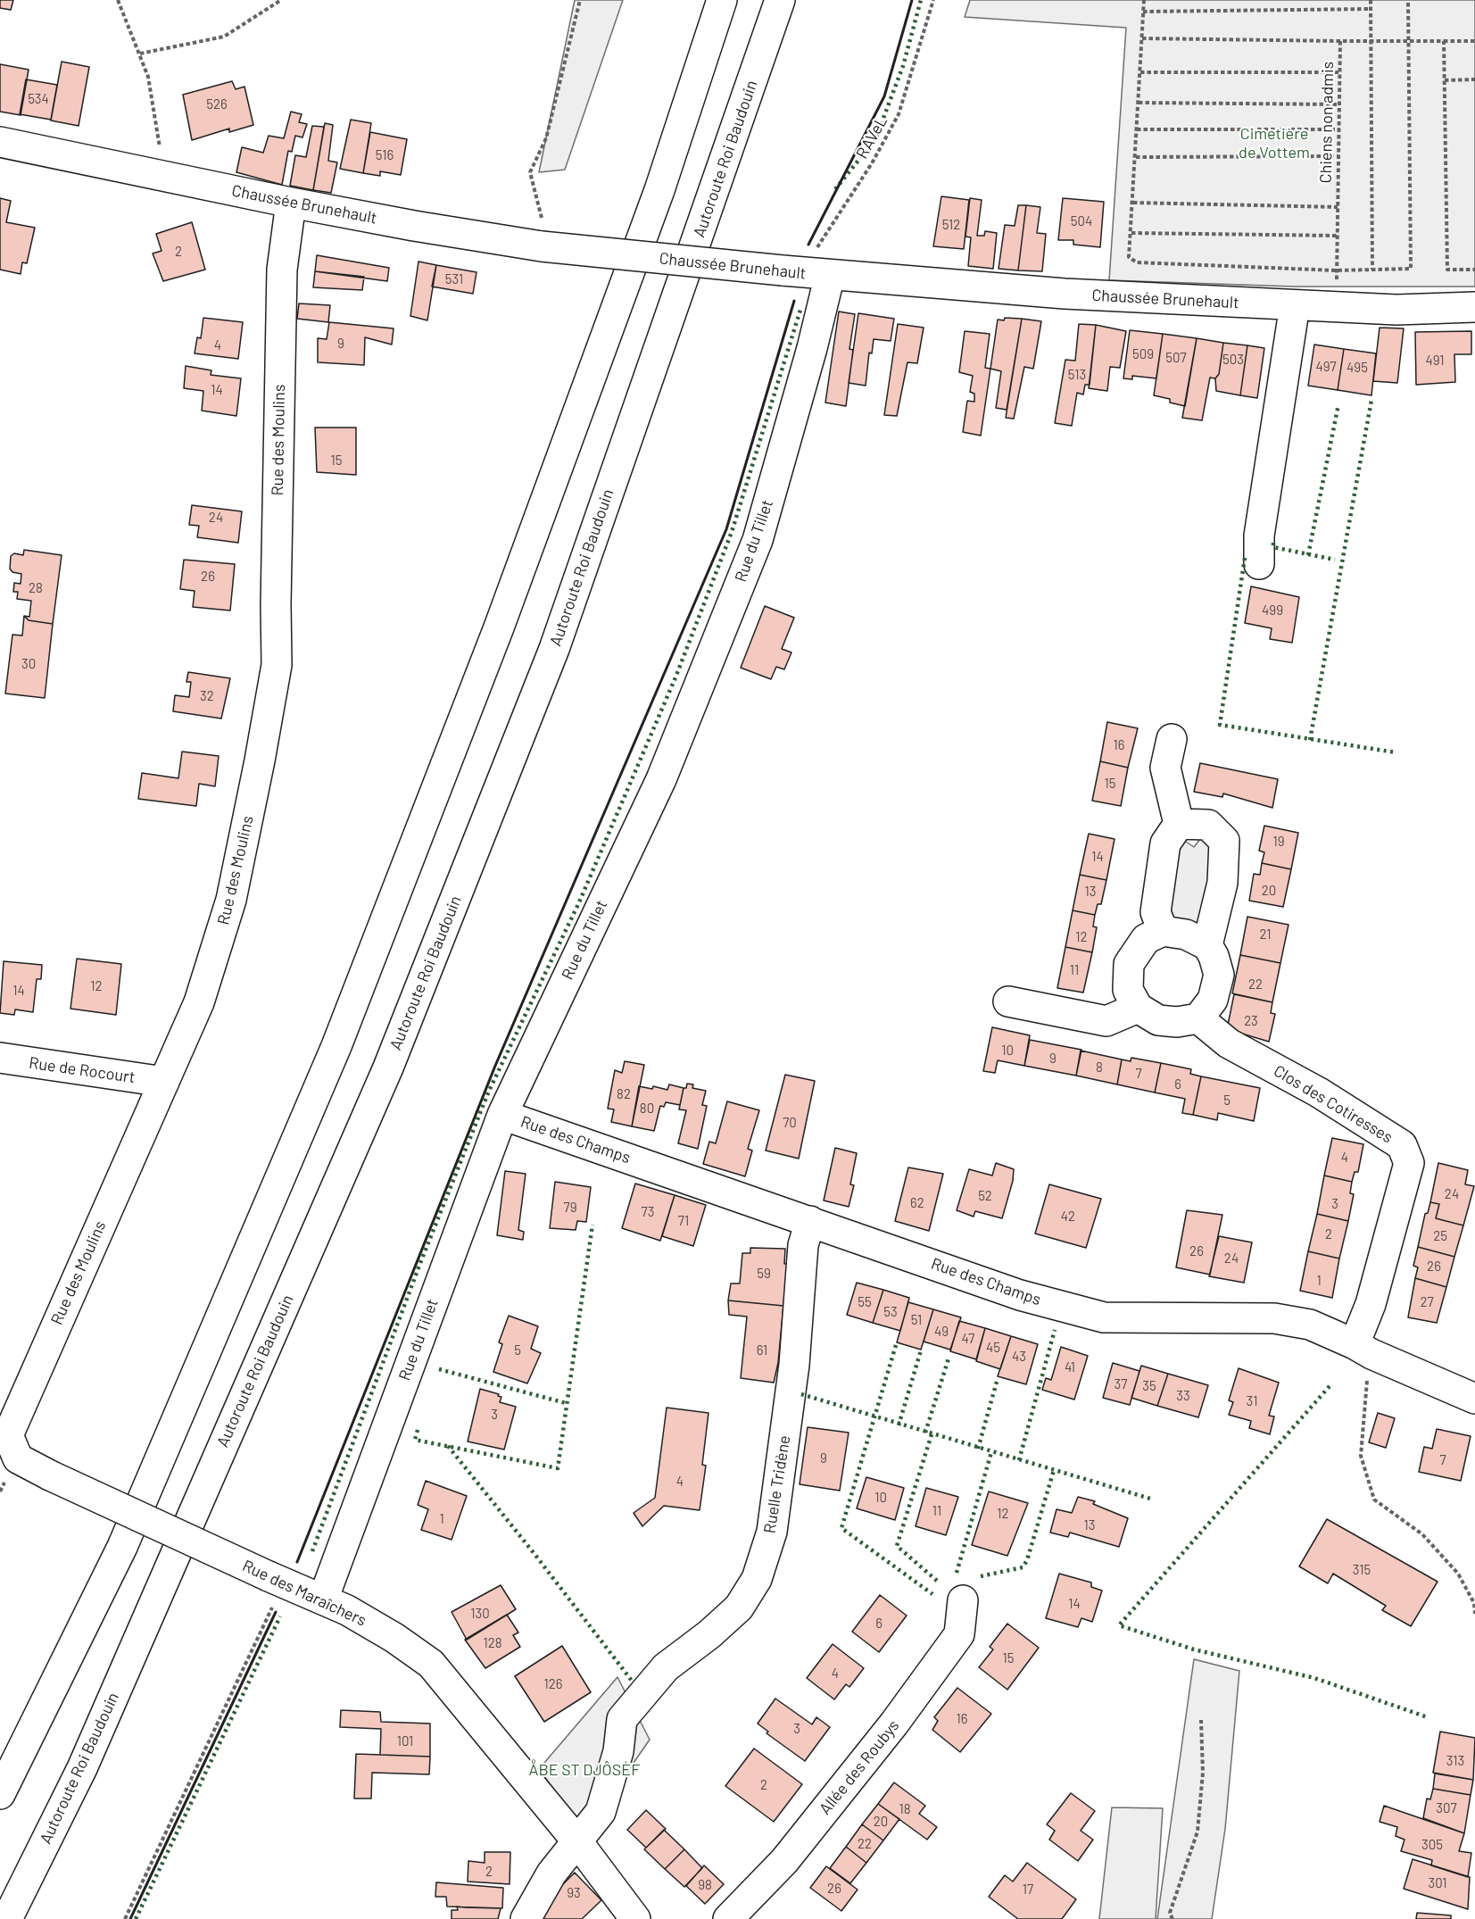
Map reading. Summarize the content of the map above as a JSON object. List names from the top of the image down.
{
  "streets": {
    "main road": [
      "Autoroute Roi Baudouin",
      "Chaussée Brunehault",
      "Rue des Moulins",
      "Rue du Tillet",
      "Rue de Rocourt",
      "Clos des Cotiresses",
      "Rue des Champs",
      "Ruelle Tridène",
      "Rue des Maraîchers",
      "Allée des Roubys"
    ],
    "path": ["Chiens non admis", "RAVeL"]
  },
  "crossings": [
    ["Chiens non admis", "Chaussée Brunehault"],
    ["RAVeL", "Chaussée Brunehault"],
    ["RAVeL", "Rue du Tillet"],
    ["Chaussée Brunehault", "Rue des Moulins"],
    ["Chaussée Brunehault", "Rue du Tillet"],
    ["Rue des Moulins", "Rue de Rocourt"],
    ["Rue des Moulins", "Rue des Maraîchers"],
    ["Rue du Tillet", "Rue des Champs"],
    ["Rue du Tillet", "Rue des Maraîchers"],
    ["Clos des Cotiresses", "Rue des Champs"],
    ["Rue des Champs", "Ruelle Tridène"],
    ["Ruelle Tridène", "Rue des Maraîchers"]
  ],
  "parks": ["Cimetière de Vottem", "ÅBE ST DJÔSÈF"],
  "house_numbers": [
    "534",
    "526",
    "516",
    "504",
    "512",
    "2",
    "531",
    "9",
    "4",
    "509",
    "507",
    "503",
    "491",
    "497",
    "495",
    "513",
    "14",
    "15",
    "24",
    "26",
    "28",
    "499",
    "30",
    "32",
    "16",
    "15",
    "19",
    "14",
    "20",
    "13",
    "21",
    "12",
    "11",
    "22",
    "12",
    "14",
    "23",
    "10",
    "9",
    "8",
    "7",
    "6",
    "82",
    "5",
    "80",
    "70",
    "4",
    "24",
    "52",
    "62",
    "3",
    "79",
    "73",
    "42",
    "71",
    "2",
    "25",
    "26",
    "24",
    "26",
    "59",
    "1",
    "55",
    "27",
    "53",
    "51",
    "49",
    "47",
    "45",
    "5",
    "61",
    "43",
    "41",
    "37",
    "35",
    "33",
    "31",
    "3",
    "9",
    "7",
    "4",
    "10",
    "11",
    "12",
    "1",
    "13",
    "315",
    "14",
    "130",
    "6",
    "128",
    "15",
    "4",
    "126",
    "16",
    "3",
    "101",
    "313",
    "2",
    "307",
    "18",
    "20",
    "22",
    "305",
    "2",
    "301",
    "98",
    "26",
    "17",
    "93"
  ]
}
